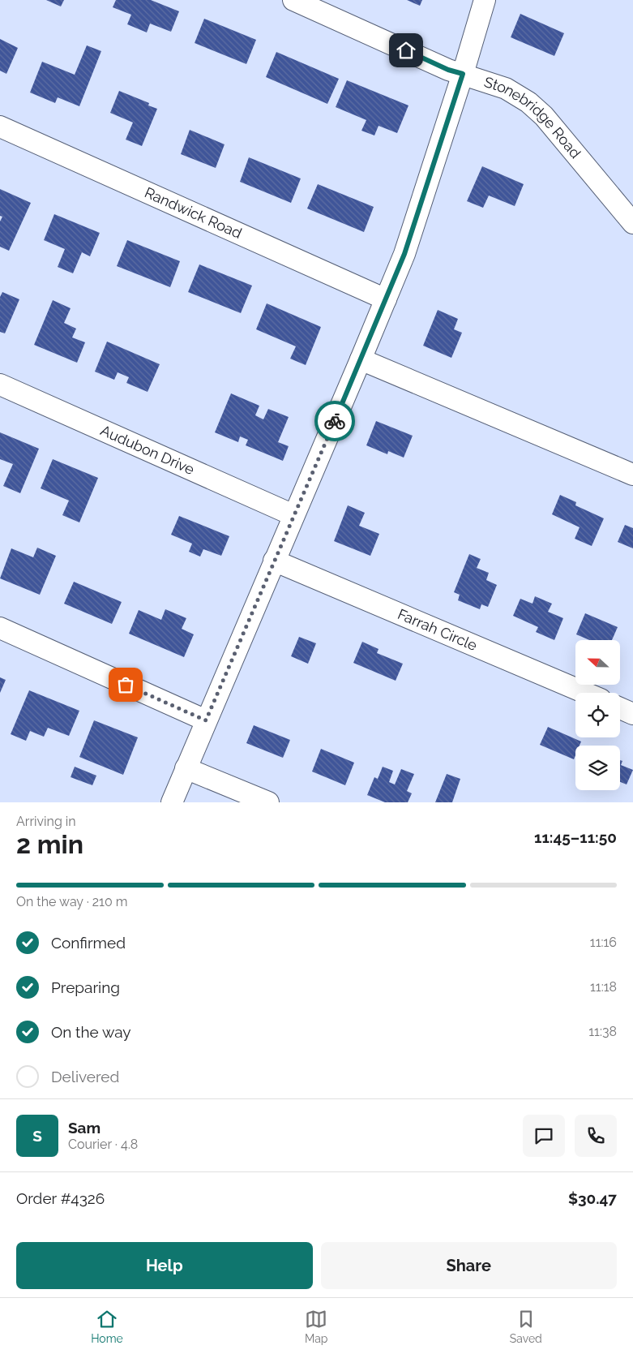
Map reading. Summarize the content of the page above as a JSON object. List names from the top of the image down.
{
  "streets": {
    "street": [
      "Stonebridge Road",
      "Randwick Road",
      "Audubon Drive",
      "Farrah Circle"
    ]
  },
  "north": "left",
  "page": {
    "heading": ["2 min", "Arriving in", "11:45–11:50"],
    "panel": [
      "Sam",
      "Courier · 4.8",
      "Order #4326",
      "$30.47"
    ],
    "bar": "On the way · 210 m",
    "list": [
      ["Confirmed", "11:16"],
      ["Preparing", "11:18"],
      ["On the way", "11:38"],
      "Delivered"
    ],
    "round": "S",
    "buttons": ["Help", "Share"],
    "tabs": ["Home", "Map", "Saved"]
  }
}
